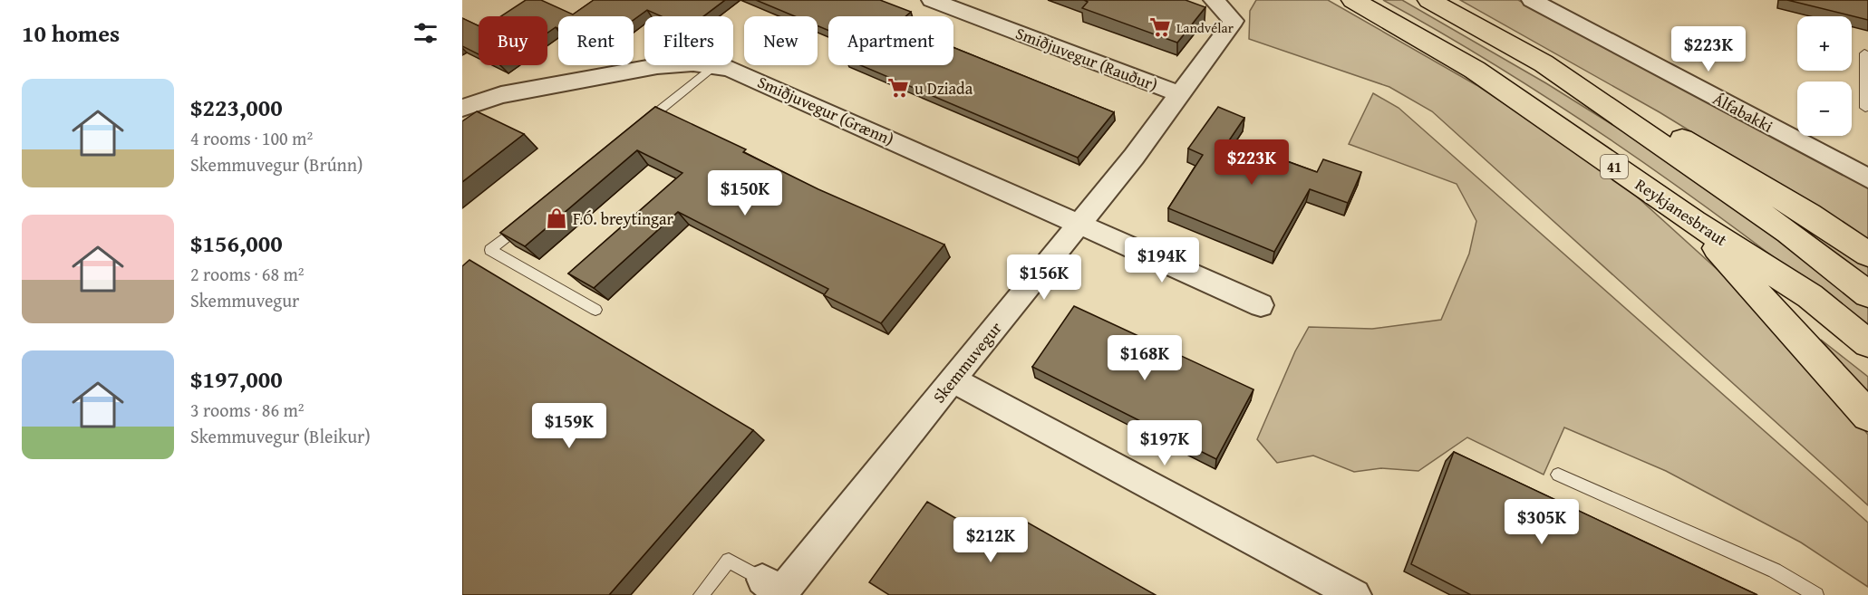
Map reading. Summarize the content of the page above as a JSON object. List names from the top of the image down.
{
  "streets": {
    "highway": ["41", "Reykjanesbraut"],
    "street": [
      "Smiðjuvegur (Rauður)",
      "Smiðjuvegur (Grænn)",
      "Álfabakki",
      "Skemmuvegur"
    ]
  },
  "crossings": [
    ["Smiðjuvegur (Rauður)", "Skemmuvegur"],
    ["Smiðjuvegur (Grænn)", "Skemmuvegur"]
  ],
  "places": {
    "supermarket": ["Landvélar", "u Dziada"],
    "shop": ["F.Ó. breytingar"]
  },
  "page": {
    "heading": "10 homes",
    "map_buttons": ["+", "−"],
    "chip": [
      "Buy",
      "Rent",
      "Filters",
      "New",
      "Apartment"
    ],
    "price": [
      "$223K",
      "$223K",
      "$150K",
      "$194K",
      "$156K",
      "$168K",
      "$159K",
      "$197K",
      "$305K",
      "$212K"
    ],
    "list": [
      {
        "name": "$223,000",
        "note": "4 rooms · 100 m² · Skemmuvegur (Brúnn)"
      },
      {
        "name": "$156,000",
        "note": "2 rooms · 68 m² · Skemmuvegur"
      },
      {
        "name": "$197,000",
        "note": "3 rooms · 86 m² · Skemmuvegur (Bleikur)"
      }
    ]
  }
}
